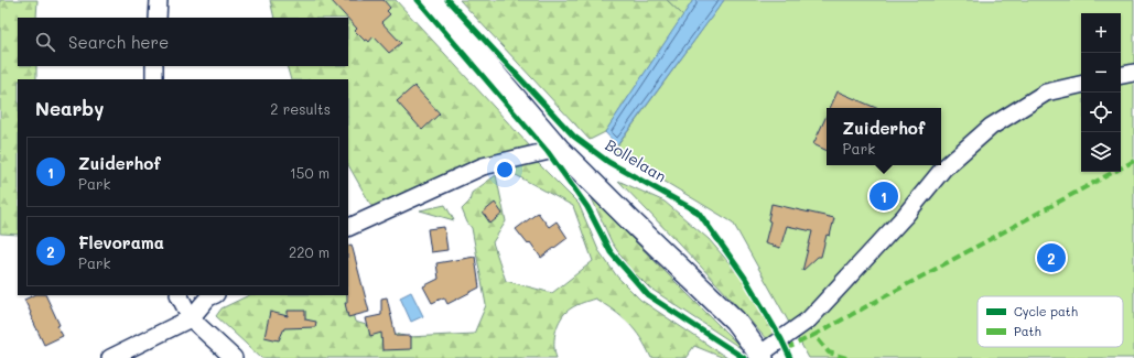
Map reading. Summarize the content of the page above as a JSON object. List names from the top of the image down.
{
  "streets": {
    "cycle path": ["Bollelaan"]
  },
  "legend": ["Cycle path", "Path"],
  "page": {
    "map_buttons": ["+", "−"],
    "search": "Search here",
    "heading": ["Nearby", "2 results"],
    "popup": ["Zuiderhof", "Park"],
    "list": [
      {
        "mark": "1",
        "name": "Zuiderhof",
        "note": "Park",
        "value": "150 m"
      },
      {
        "mark": "2",
        "name": "Flevorama",
        "note": "Park",
        "value": "220 m"
      }
    ],
    "pins": ["1", "2"]
  }
}
